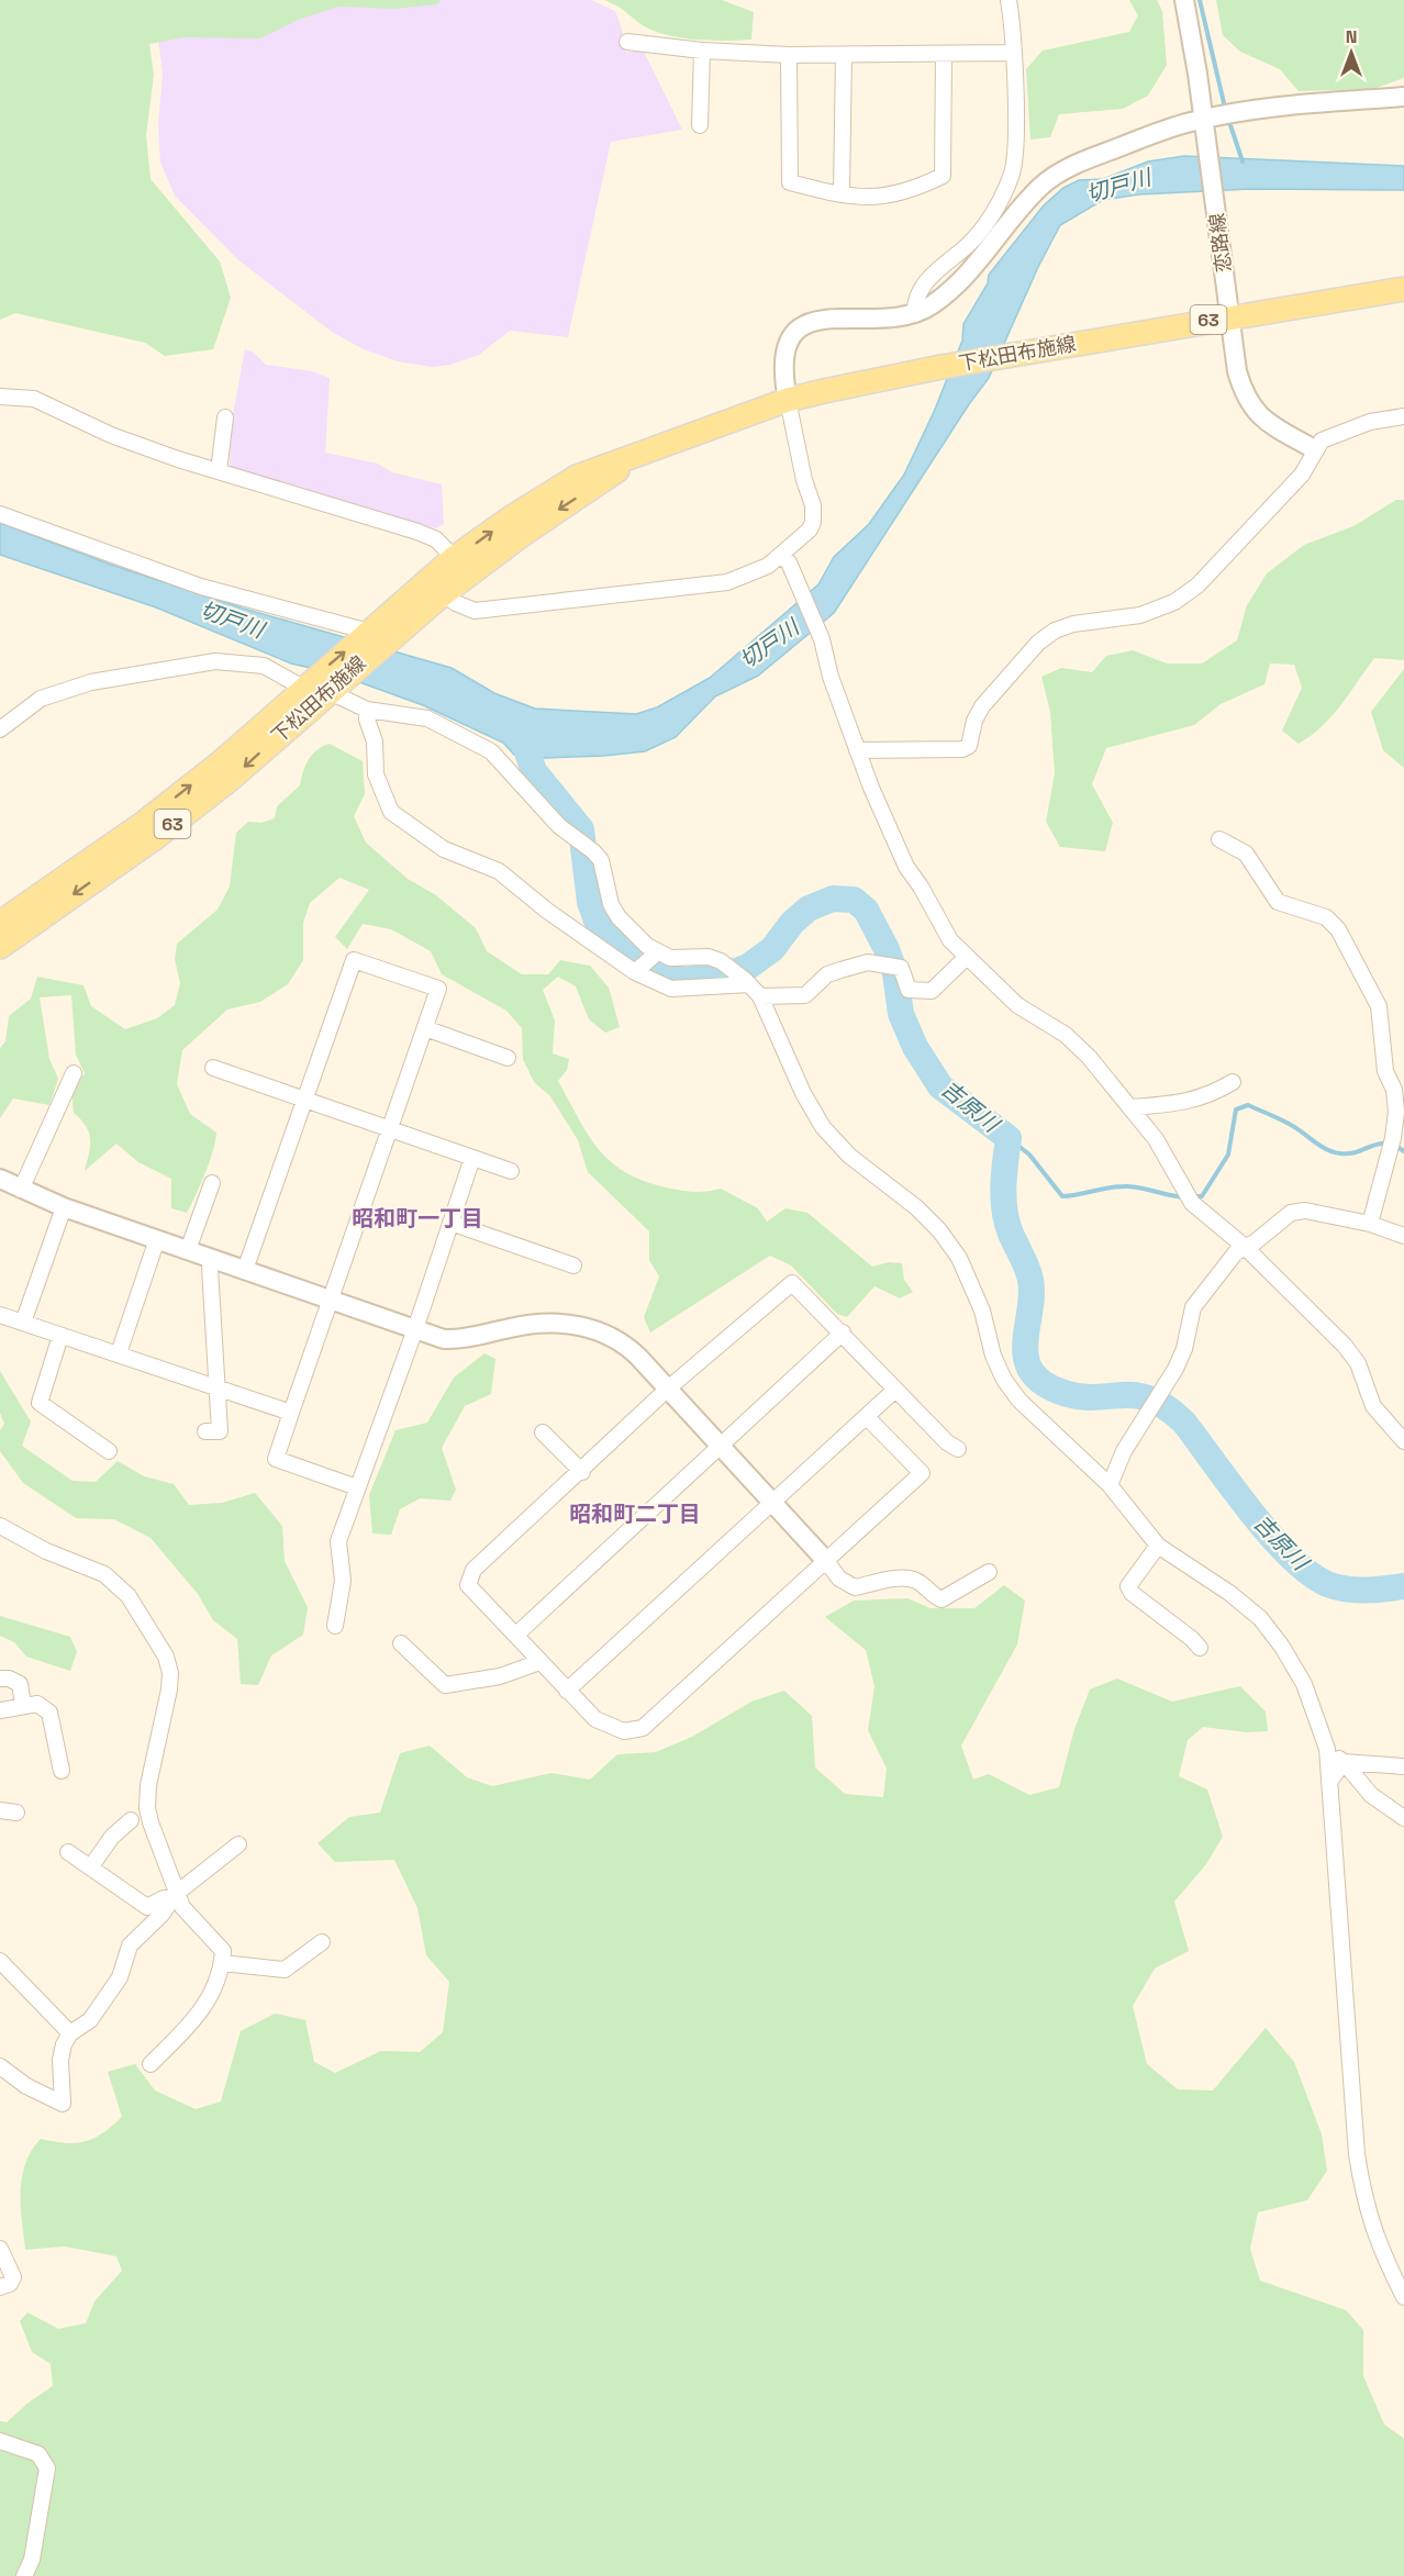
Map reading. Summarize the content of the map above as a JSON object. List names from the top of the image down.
{
  "streets": {
    "main road": ["63", "下松田布施線"],
    "street": ["恋路線"]
  },
  "crossings": [
    ["恋路線", "下松田布施線"]
  ],
  "districts": ["昭和町一丁目", "昭和町二丁目"],
  "water": ["切戸川", "吉原川"],
  "north": "top"
}
